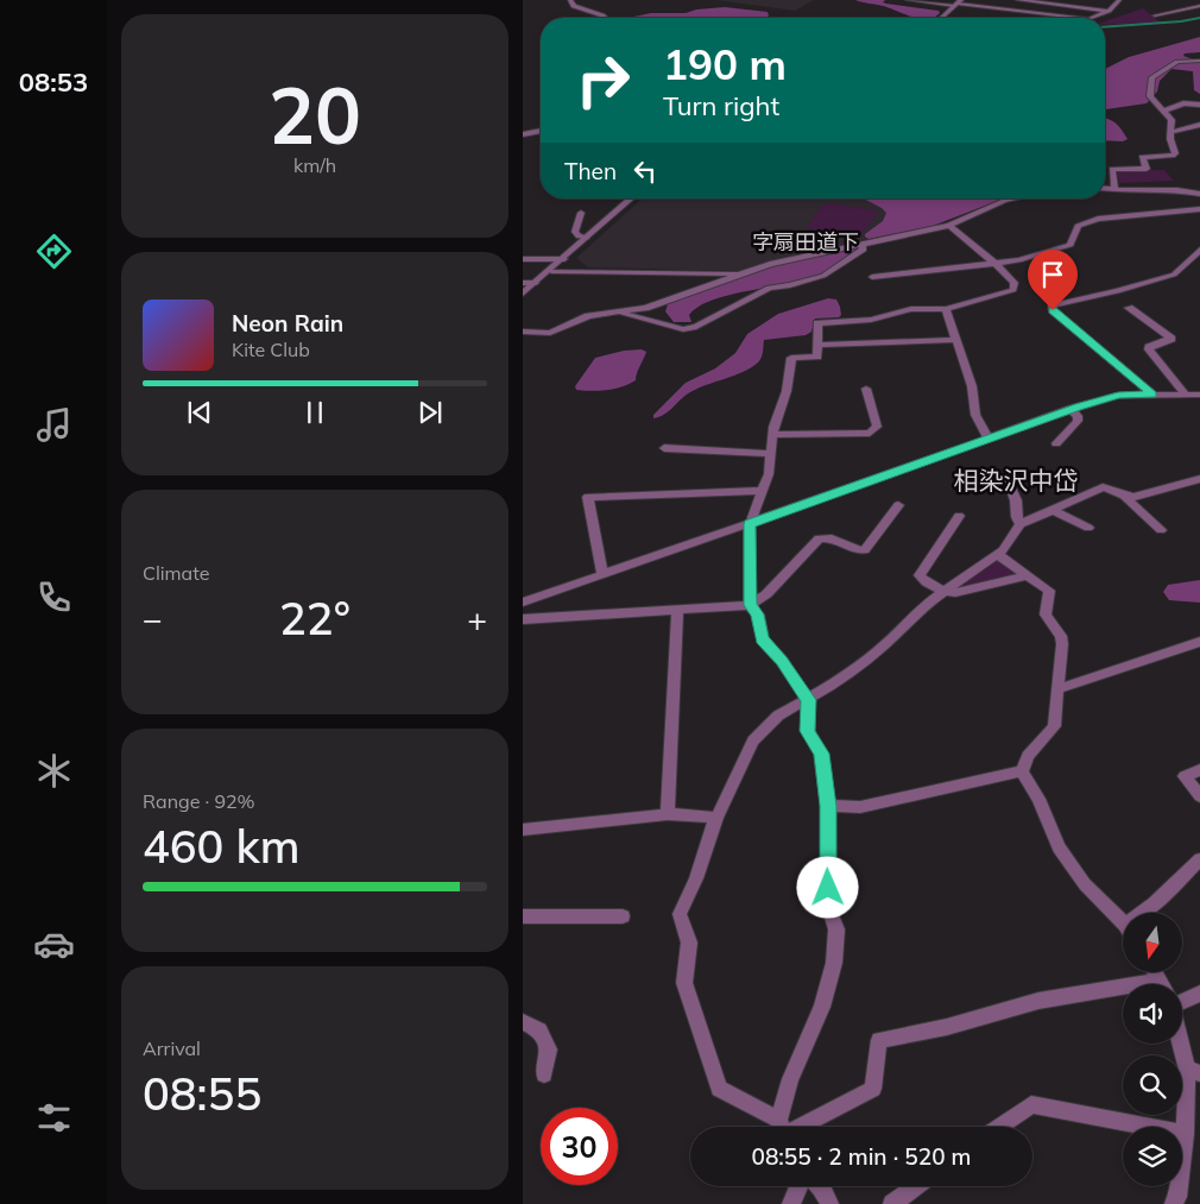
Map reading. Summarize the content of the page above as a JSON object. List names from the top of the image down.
{
  "districts": ["字扇田道下", "相染沢中岱"],
  "north": "bottom",
  "page": {
    "tabs": "08:53",
    "tile": [
      ["20", "km/h"],
      "Climate",
      ["Range · 92%", "460 km"],
      ["Arrival", "08:55"]
    ],
    "turn": ["190 m", "Turn right"],
    "then": "Then",
    "song": ["Neon Rain", "Kite Club"],
    "heat": ["−", "22°", "+"],
    "limit": "30",
    "trip": "08:55 · 2 min · 520 m"
  }
}
